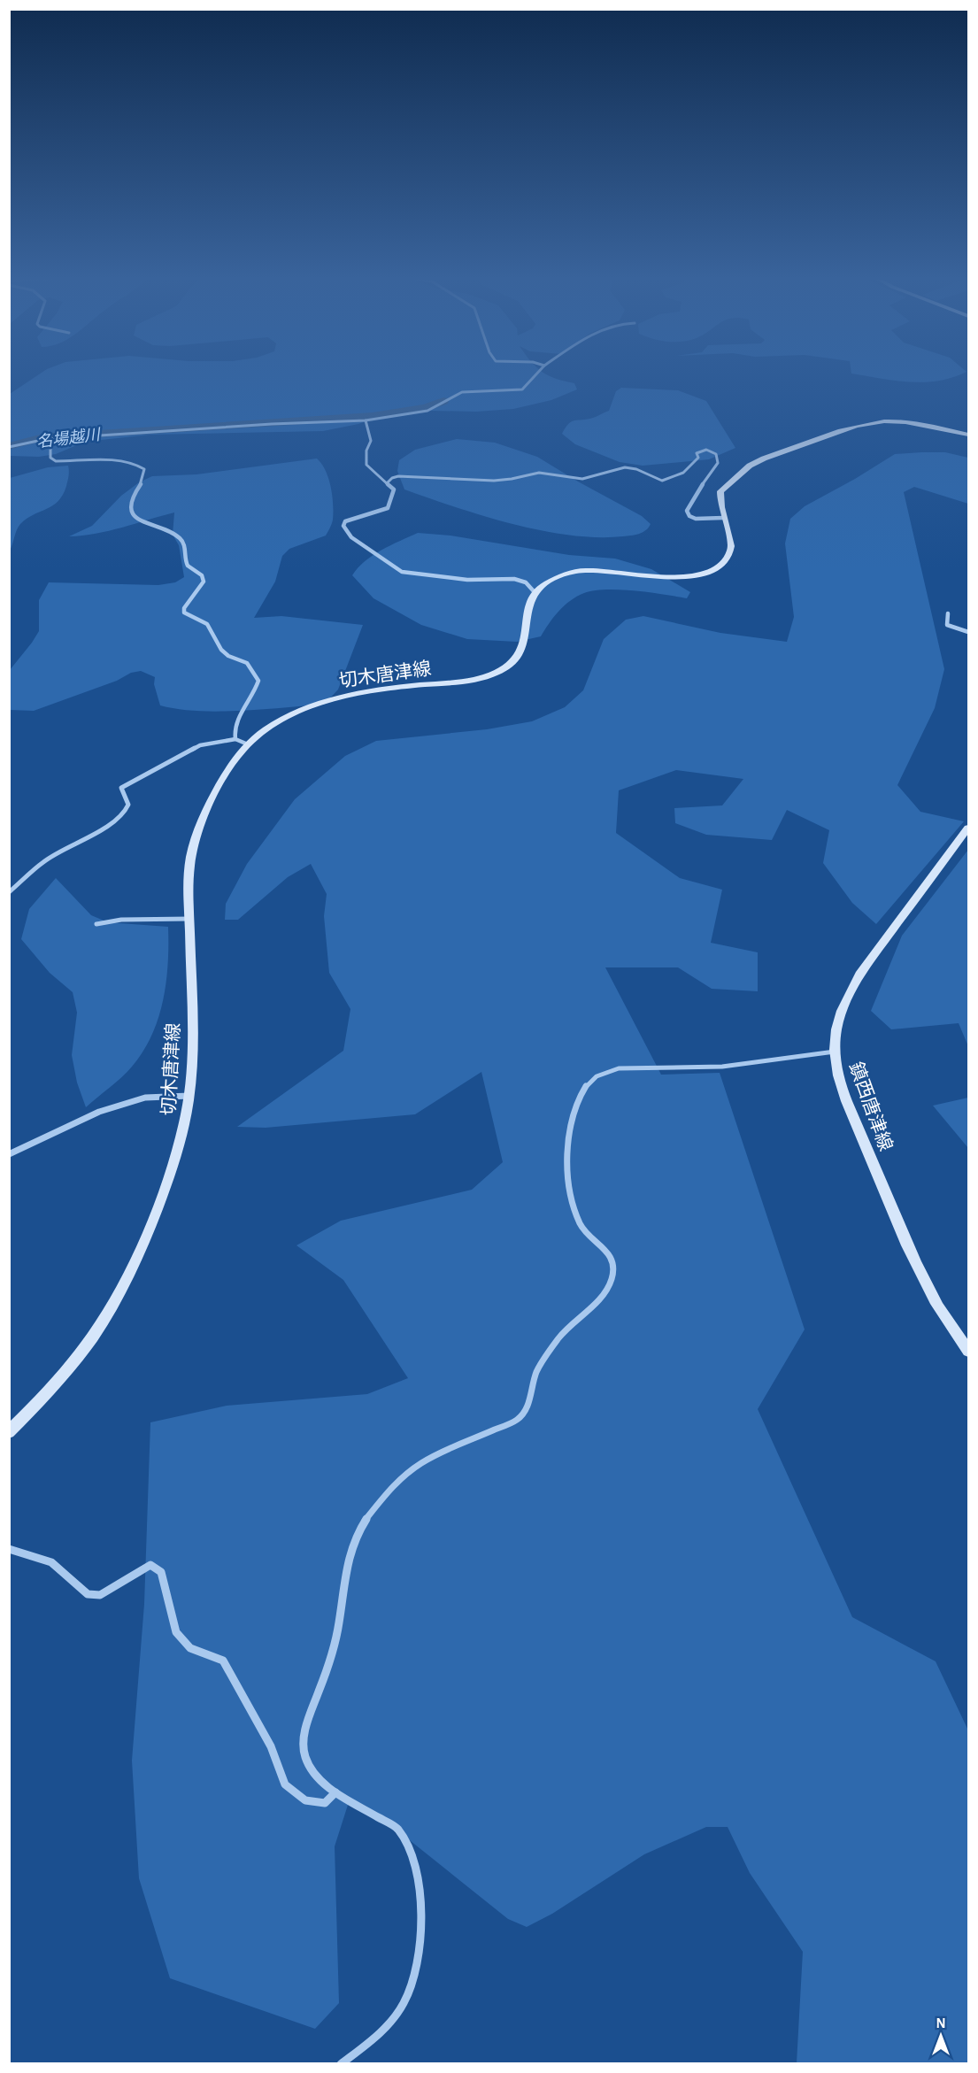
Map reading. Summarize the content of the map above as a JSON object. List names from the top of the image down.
{
  "streets": {
    "main road": ["切木唐津線", "鎮西唐津線"]
  },
  "water": ["名場越川"],
  "north": "top"
}
